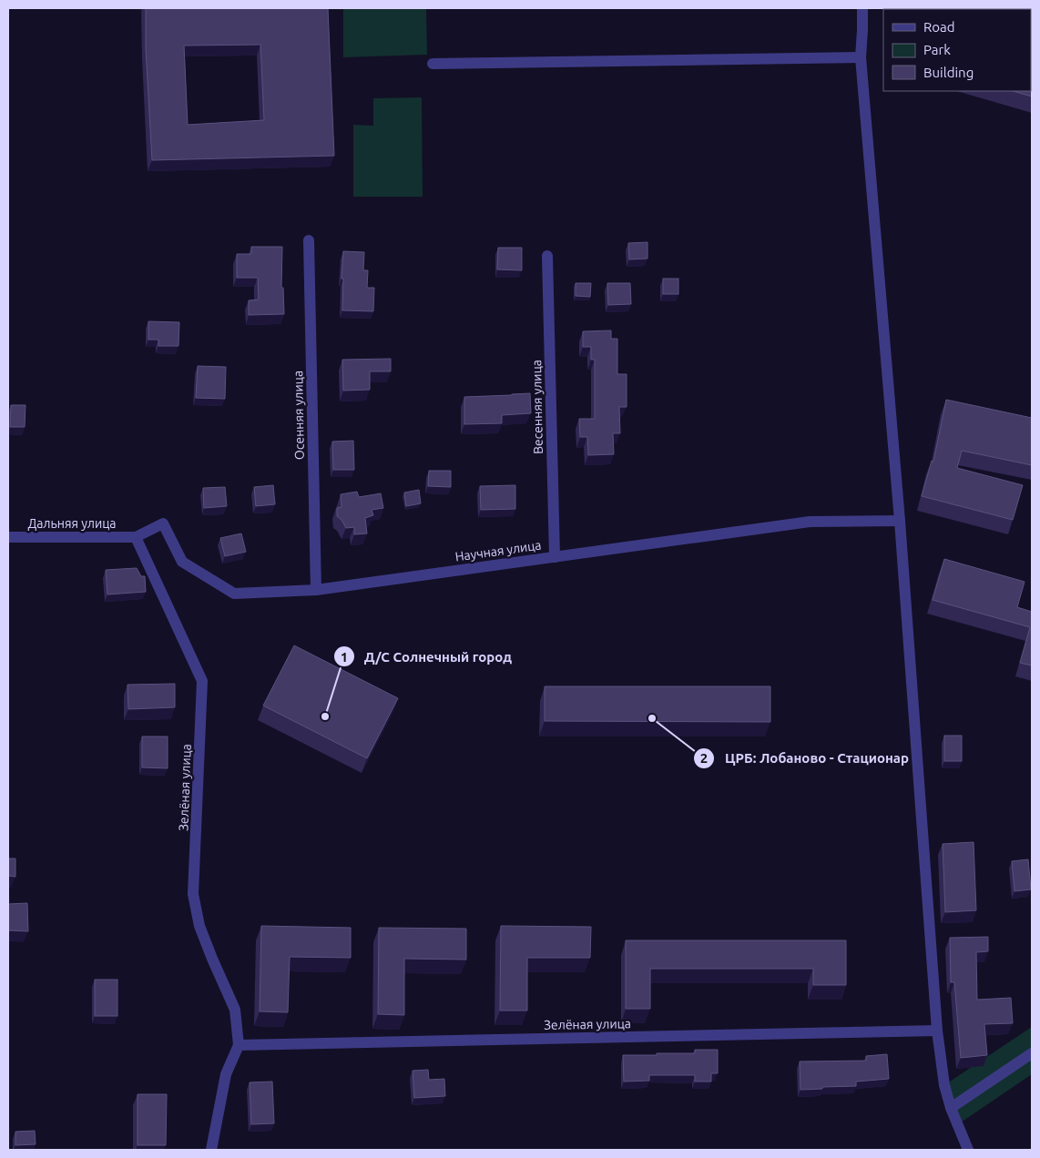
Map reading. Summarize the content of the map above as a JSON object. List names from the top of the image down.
{
  "streets": {
    "street": [
      "Весенняя улица",
      "Осенняя улица",
      "Дальняя улица",
      "Научная улица",
      "Зелёная улица"
    ]
  },
  "crossings": [
    ["Весенняя улица", "Научная улица"],
    ["Осенняя улица", "Научная улица"],
    ["Дальняя улица", "Научная улица"],
    ["Дальняя улица", "Зелёная улица"],
    ["Научная улица", "Зелёная улица"]
  ],
  "places": ["Д/С Солнечный город", "ЦРБ: Лобаново - Стационар"],
  "legend": ["Road", "Park", "Building"]
}
